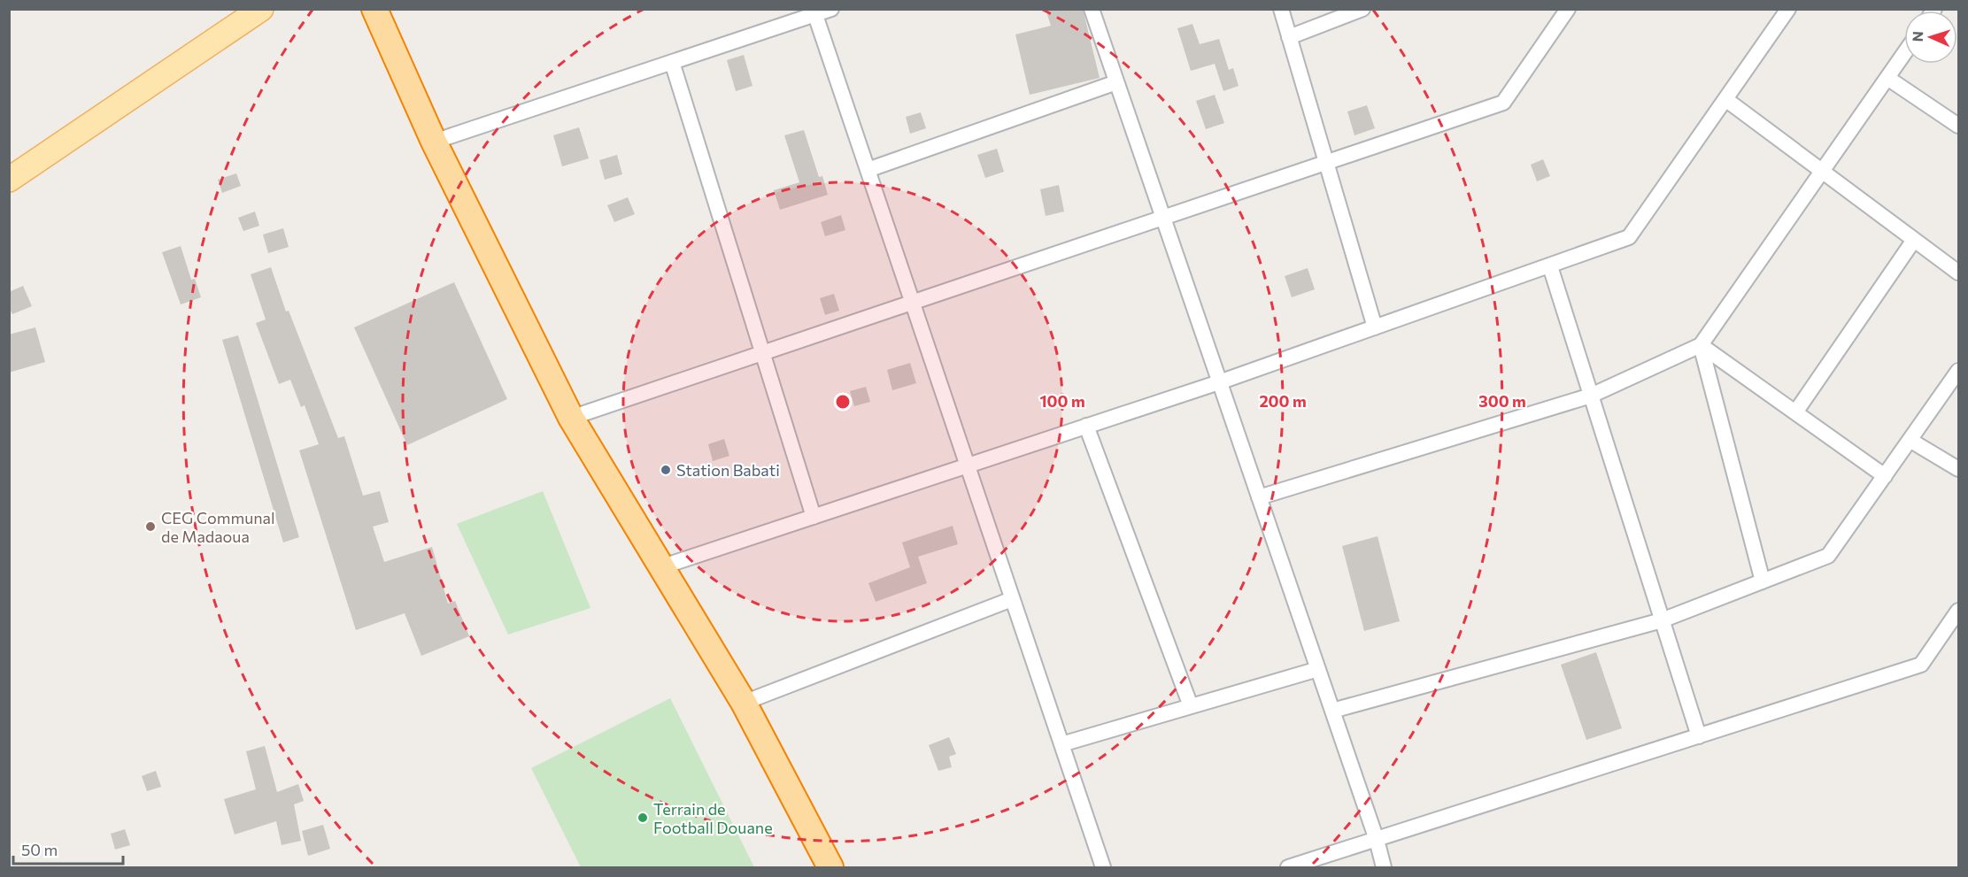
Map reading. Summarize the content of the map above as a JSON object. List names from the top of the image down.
{
  "places": ["Station Babati", "CEG Communal de Madaoua", "Terrain de Football Douane"],
  "scale_bar": "50 m",
  "north": "left",
  "rings": ["100 m", "200 m", "300 m"]
}
